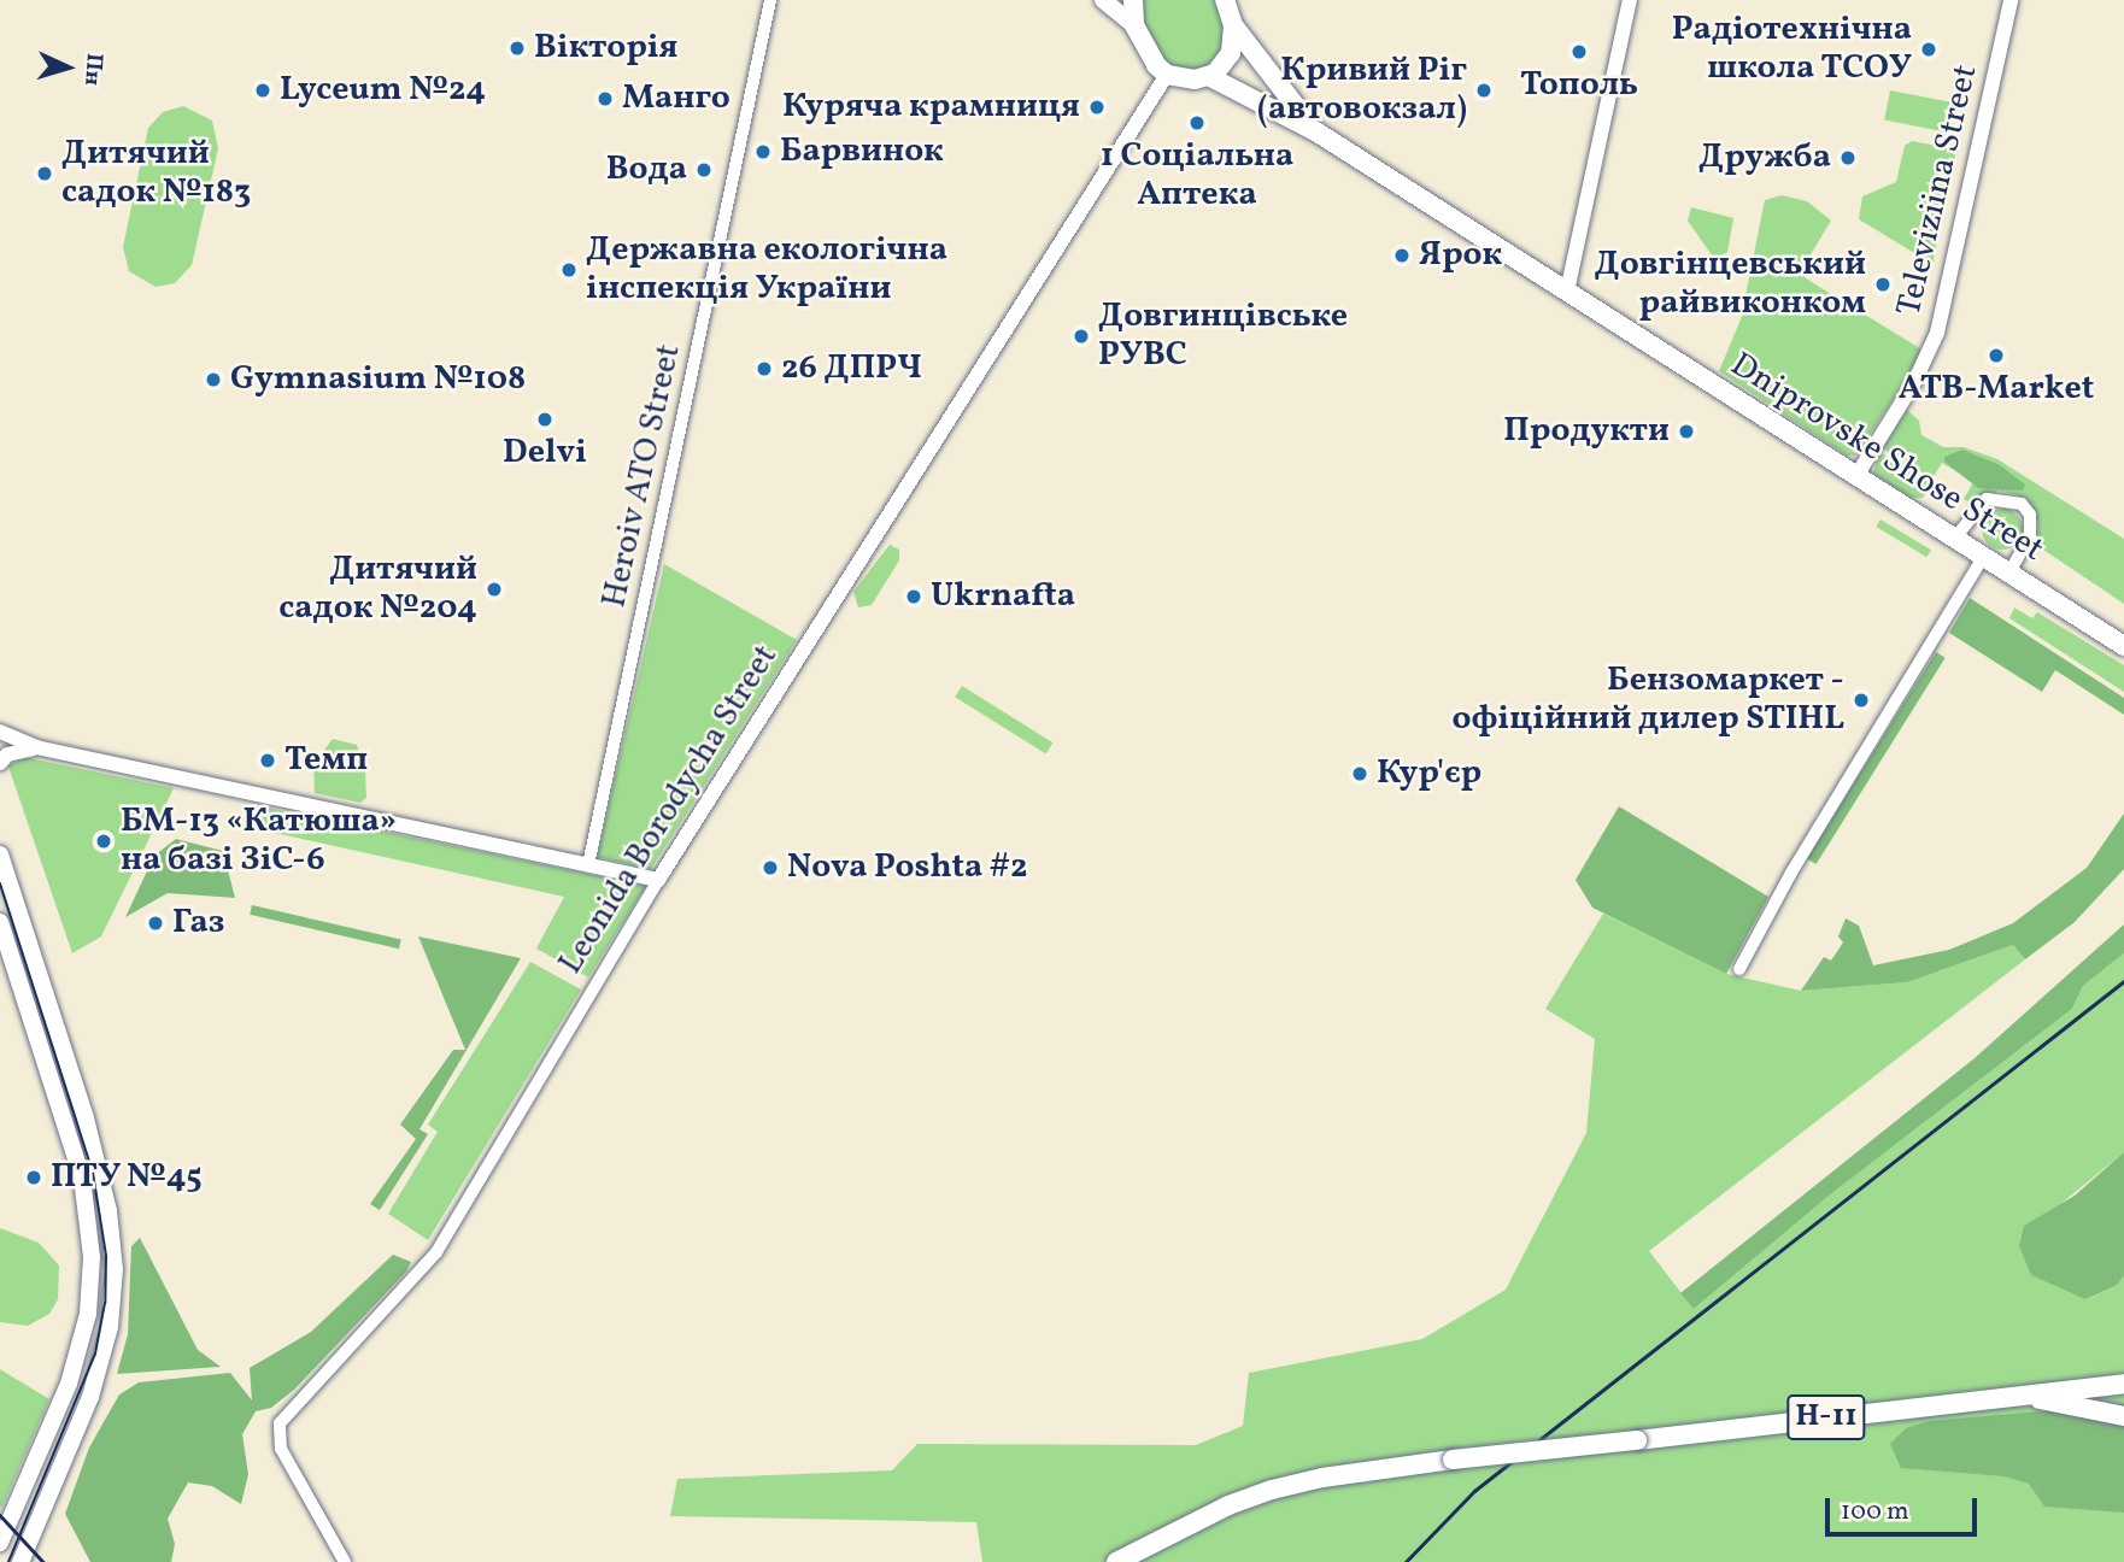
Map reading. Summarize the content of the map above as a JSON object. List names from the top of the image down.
{
  "streets": {
    "main road": ["Dniprovske Shose Street", "Н-11"],
    "street": ["Televiziina Street", "Heroiv ATO Street", "Leonida Borodycha Street"]
  },
  "crossings": [
    ["Televiziina Street", "Dniprovske Shose Street"]
  ],
  "places": [
    "Вікторія",
    "Радіотехнічна школа ТСОУ",
    "Тополь",
    "Lyceum №24",
    "Кривий Ріг (автовокзал)",
    "Манго",
    "Куряча крамниця",
    "1 Соціальна Аптека",
    "Барвинок",
    "Дружба",
    "Вода",
    "Дитячий садок №183",
    "Ярок",
    "Державна екологічна інспекція України",
    "Довгінцевський райвиконком",
    "Довгинцівське РУВС",
    "ATB-Market",
    "26 ДПРЧ",
    "Gymnasium №108",
    "Delvi",
    "Продукти",
    "Дитячий садок №204",
    "Ukrnafta",
    "Бензомаркет - офіційний дилер STIHL",
    "Темп",
    "Кур'єр",
    "БМ-13 «Катюша» на базі ЗіС-6",
    "Nova Poshta #2",
    "Газ",
    "ПТУ №45"
  ],
  "scale_bar": "100 m",
  "north": "right"
}
